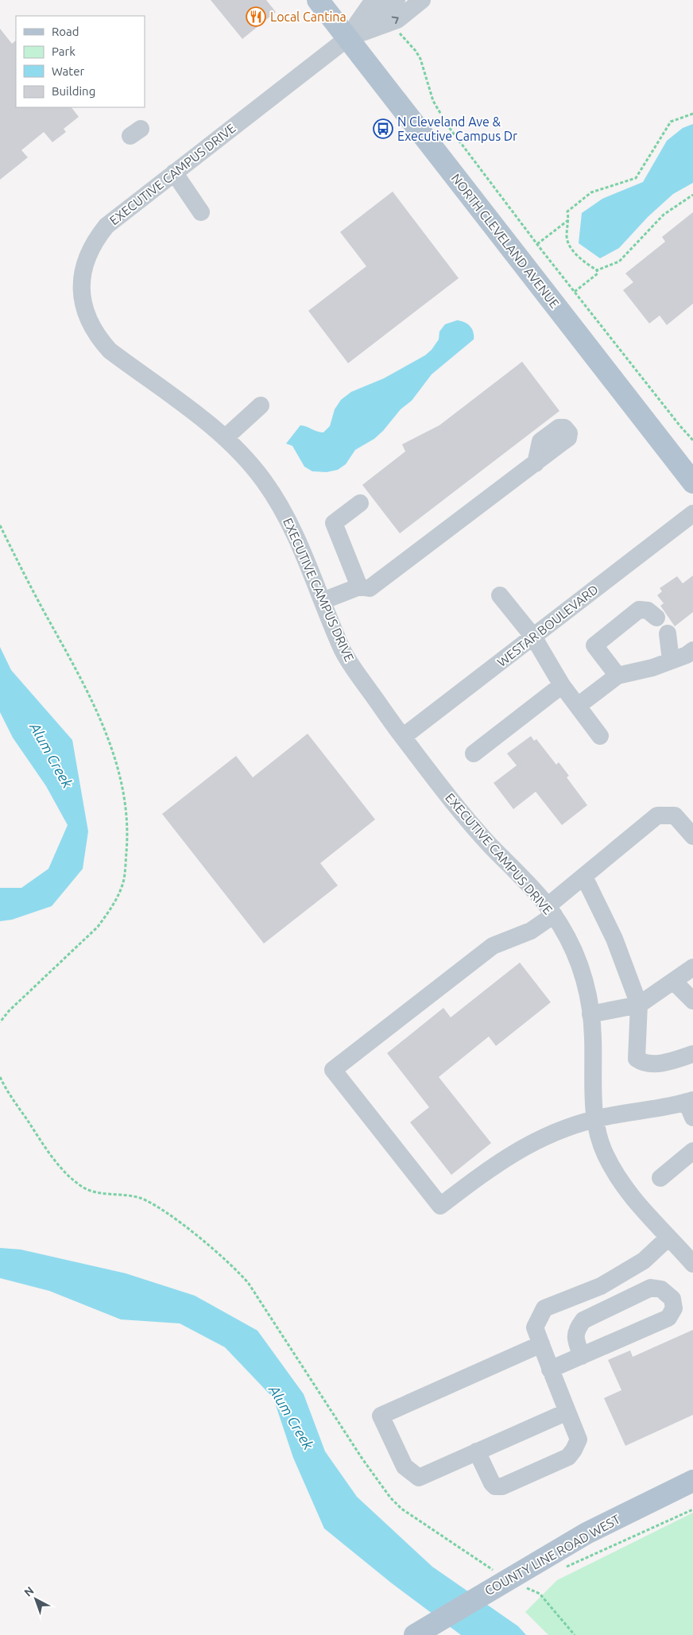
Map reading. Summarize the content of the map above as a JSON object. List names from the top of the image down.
{
  "streets": {
    "main road": ["NORTH CLEVELAND AVENUE", "COUNTY LINE ROAD WEST"],
    "street": ["EXECUTIVE CAMPUS DRIVE", "WESTAR BOULEVARD"]
  },
  "crossings": [
    ["EXECUTIVE CAMPUS DRIVE", "NORTH CLEVELAND AVENUE"],
    ["EXECUTIVE CAMPUS DRIVE", "WESTAR BOULEVARD"]
  ],
  "water": ["Alum Creek"],
  "places": {
    "restaurant": ["Local Cantina"],
    "bus stop": ["N Cleveland Ave & Executive Campus Dr"]
  },
  "legend": [
    "Road",
    "Park",
    "Water",
    "Building"
  ],
  "north": "top left"
}
